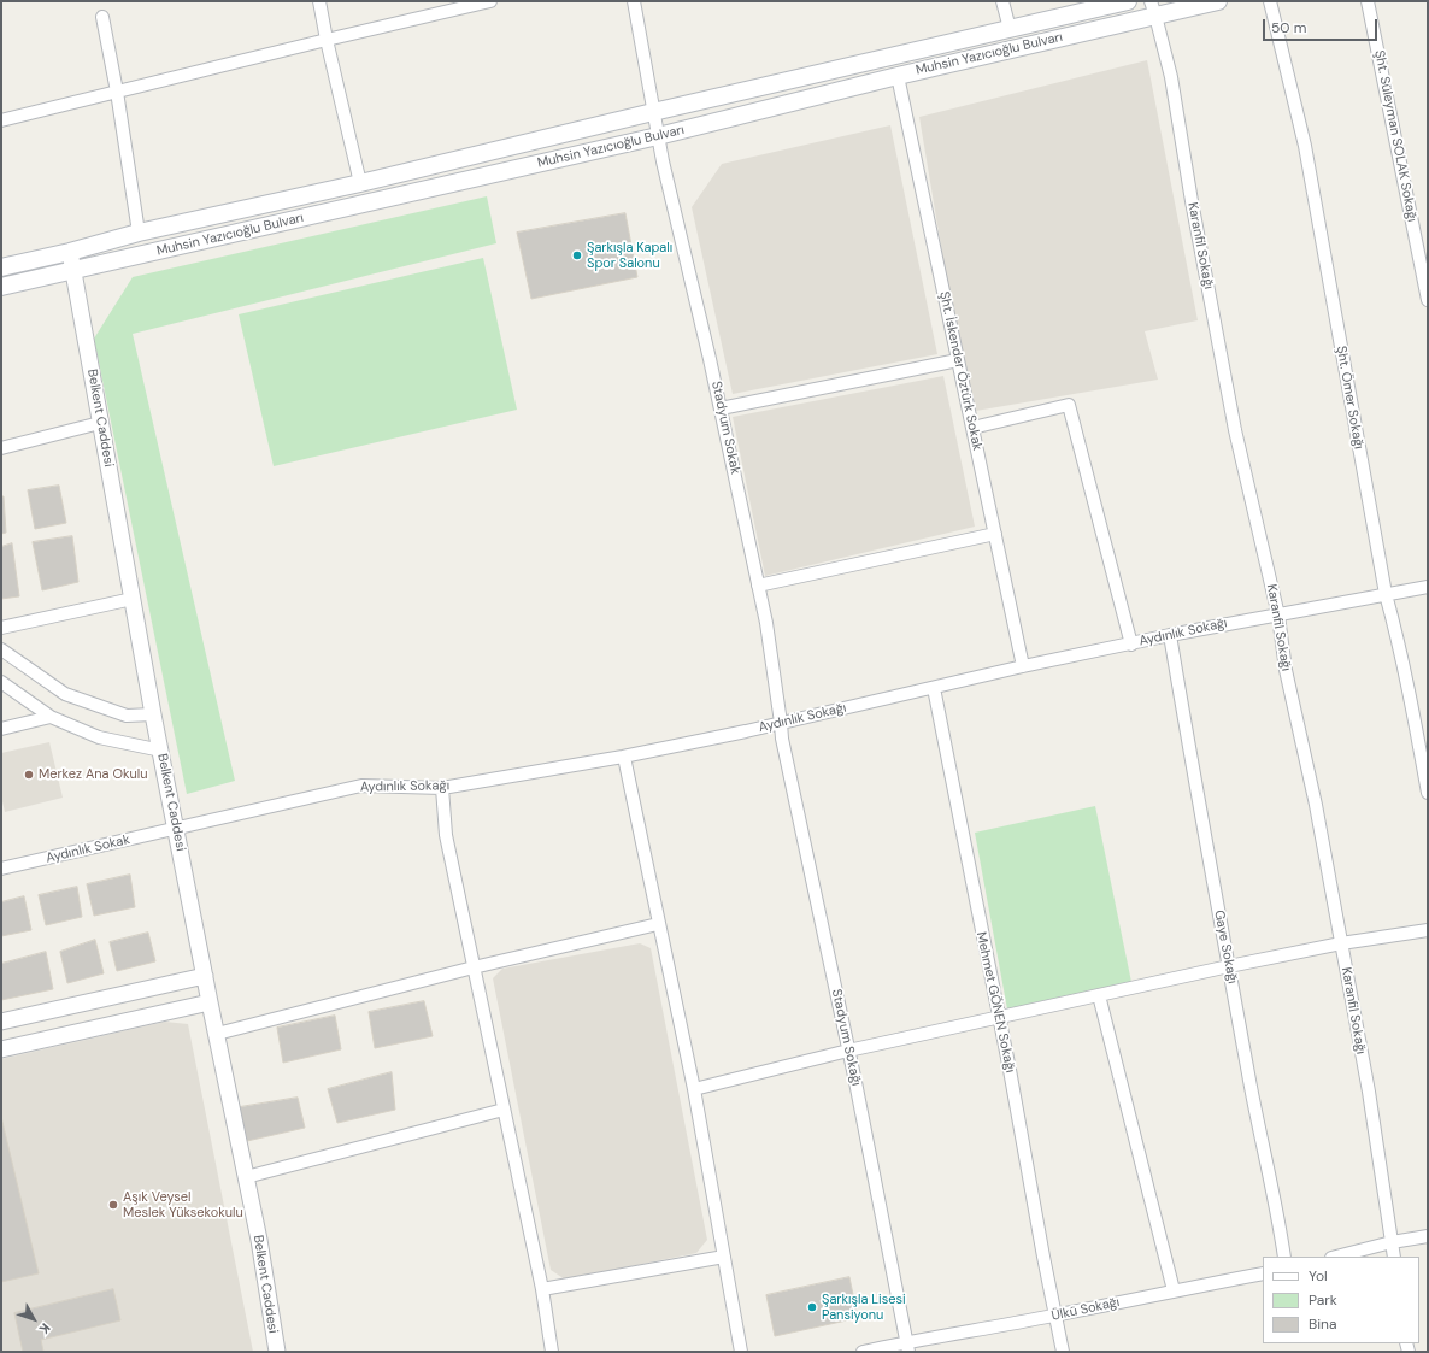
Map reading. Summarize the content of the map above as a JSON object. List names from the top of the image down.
{
  "streets": {
    "main road": ["Muhsin Yazıcıoğlu Bulvarı"],
    "street": [
      "Şht. Süleyman SOLAK Sokağı",
      "Karanfil Sokağı",
      "Şht. İskender Öztürk Sokak",
      "Şht. Ömer Sokağı",
      "Belkent Caddesi",
      "Stadyum Sokak",
      "Aydınlık Sokağı",
      "Aydınlık Sokak",
      "Gaye Sokağı",
      "Mehmet GÖNEN Sokağı",
      "Stadyum Sokağı",
      "Ülkü Sokağı"
    ]
  },
  "crossings": [
    ["Muhsin Yazıcıoğlu Bulvarı", "Karanfil Sokağı"],
    ["Muhsin Yazıcıoğlu Bulvarı", "Şht. İskender Öztürk Sokak"],
    ["Muhsin Yazıcıoğlu Bulvarı", "Belkent Caddesi"],
    ["Muhsin Yazıcıoğlu Bulvarı", "Stadyum Sokak"],
    ["Karanfil Sokağı", "Aydınlık Sokağı"],
    ["Şht. İskender Öztürk Sokak", "Aydınlık Sokağı"],
    ["Şht. Ömer Sokağı", "Aydınlık Sokağı"],
    ["Belkent Caddesi", "Aydınlık Sokağı"],
    ["Belkent Caddesi", "Aydınlık Sokak"],
    ["Stadyum Sokak", "Aydınlık Sokağı"],
    ["Stadyum Sokak", "Stadyum Sokağı"],
    ["Aydınlık Sokağı", "Aydınlık Sokak"],
    ["Aydınlık Sokağı", "Gaye Sokağı"],
    ["Aydınlık Sokağı", "Mehmet GÖNEN Sokağı"],
    ["Aydınlık Sokağı", "Stadyum Sokağı"],
    ["Mehmet GÖNEN Sokağı", "Ülkü Sokağı"],
    ["Stadyum Sokağı", "Ülkü Sokağı"]
  ],
  "places": [
    "Şarkışla Kapalı Spor Salonu",
    "Merkez Ana Okulu",
    "Aşık Veysel Meslek Yüksekokulu",
    "Şarkışla Lisesi Pansiyonu"
  ],
  "legend": ["Yol", "Park", "Bina"],
  "scale_bar": "50 m",
  "north": "bottom right"
}
